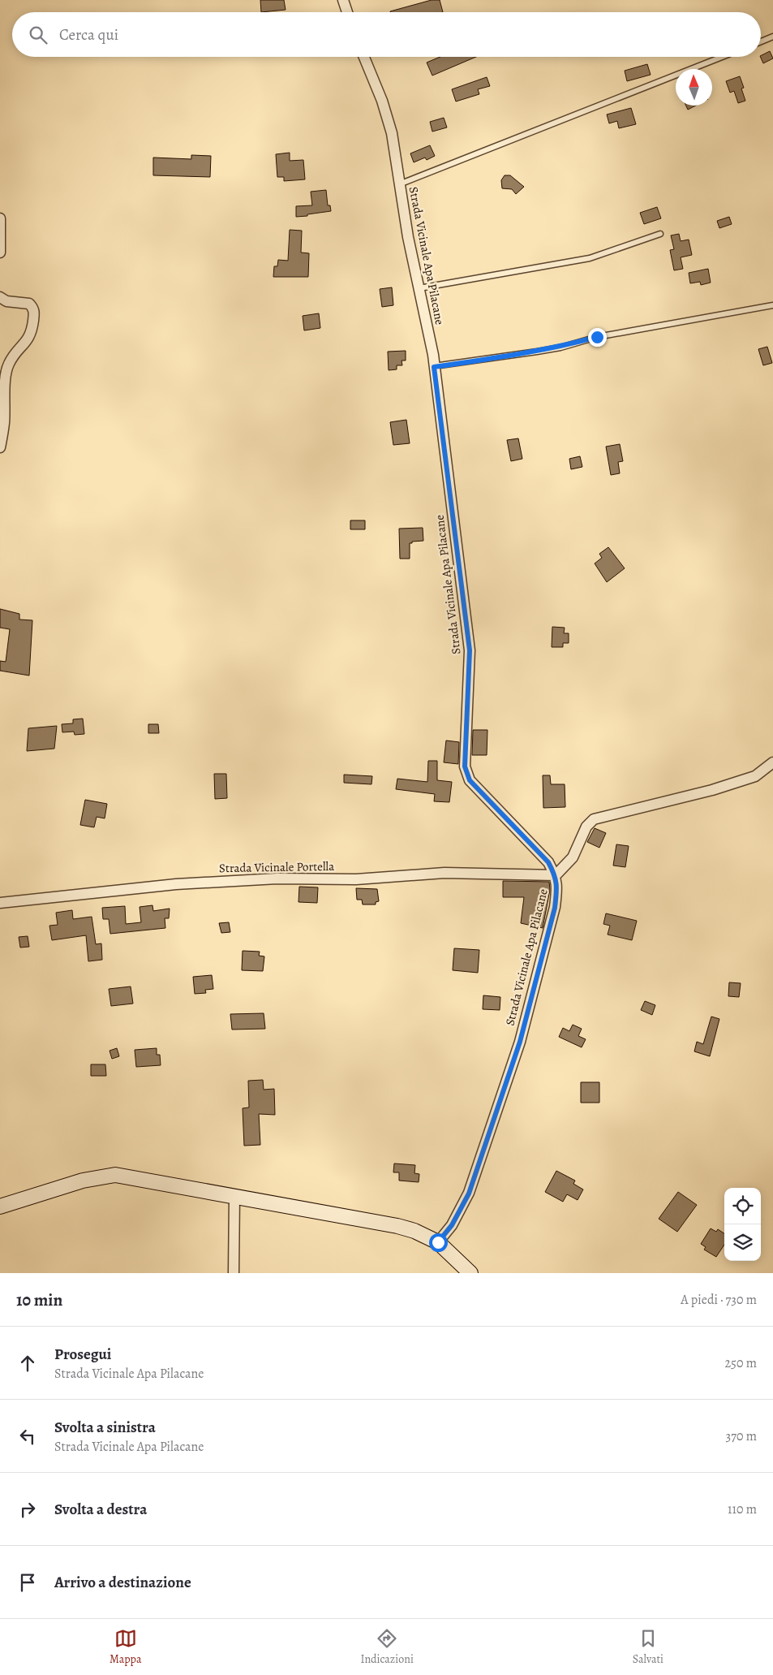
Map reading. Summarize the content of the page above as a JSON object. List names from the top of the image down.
{
  "streets": {
    "street": ["Strada Vicinale Apa Pilacane", "Strada Vicinale Portella"]
  },
  "crossings": [
    ["Strada Vicinale Apa Pilacane", "Strada Vicinale Portella"]
  ],
  "north": "top",
  "page": {
    "search": "Cerca qui",
    "heading": ["10 min", "A piedi · 730 m"],
    "list": [
      ["Prosegui", "Strada Vicinale Apa Pilacane", "250 m"],
      ["Svolta a sinistra", "Strada Vicinale Apa Pilacane", "370 m"],
      ["Svolta a destra", "110 m"],
      "Arrivo a destinazione"
    ],
    "nav": ["Mappa", "Indicazioni", "Salvati"]
  }
}
